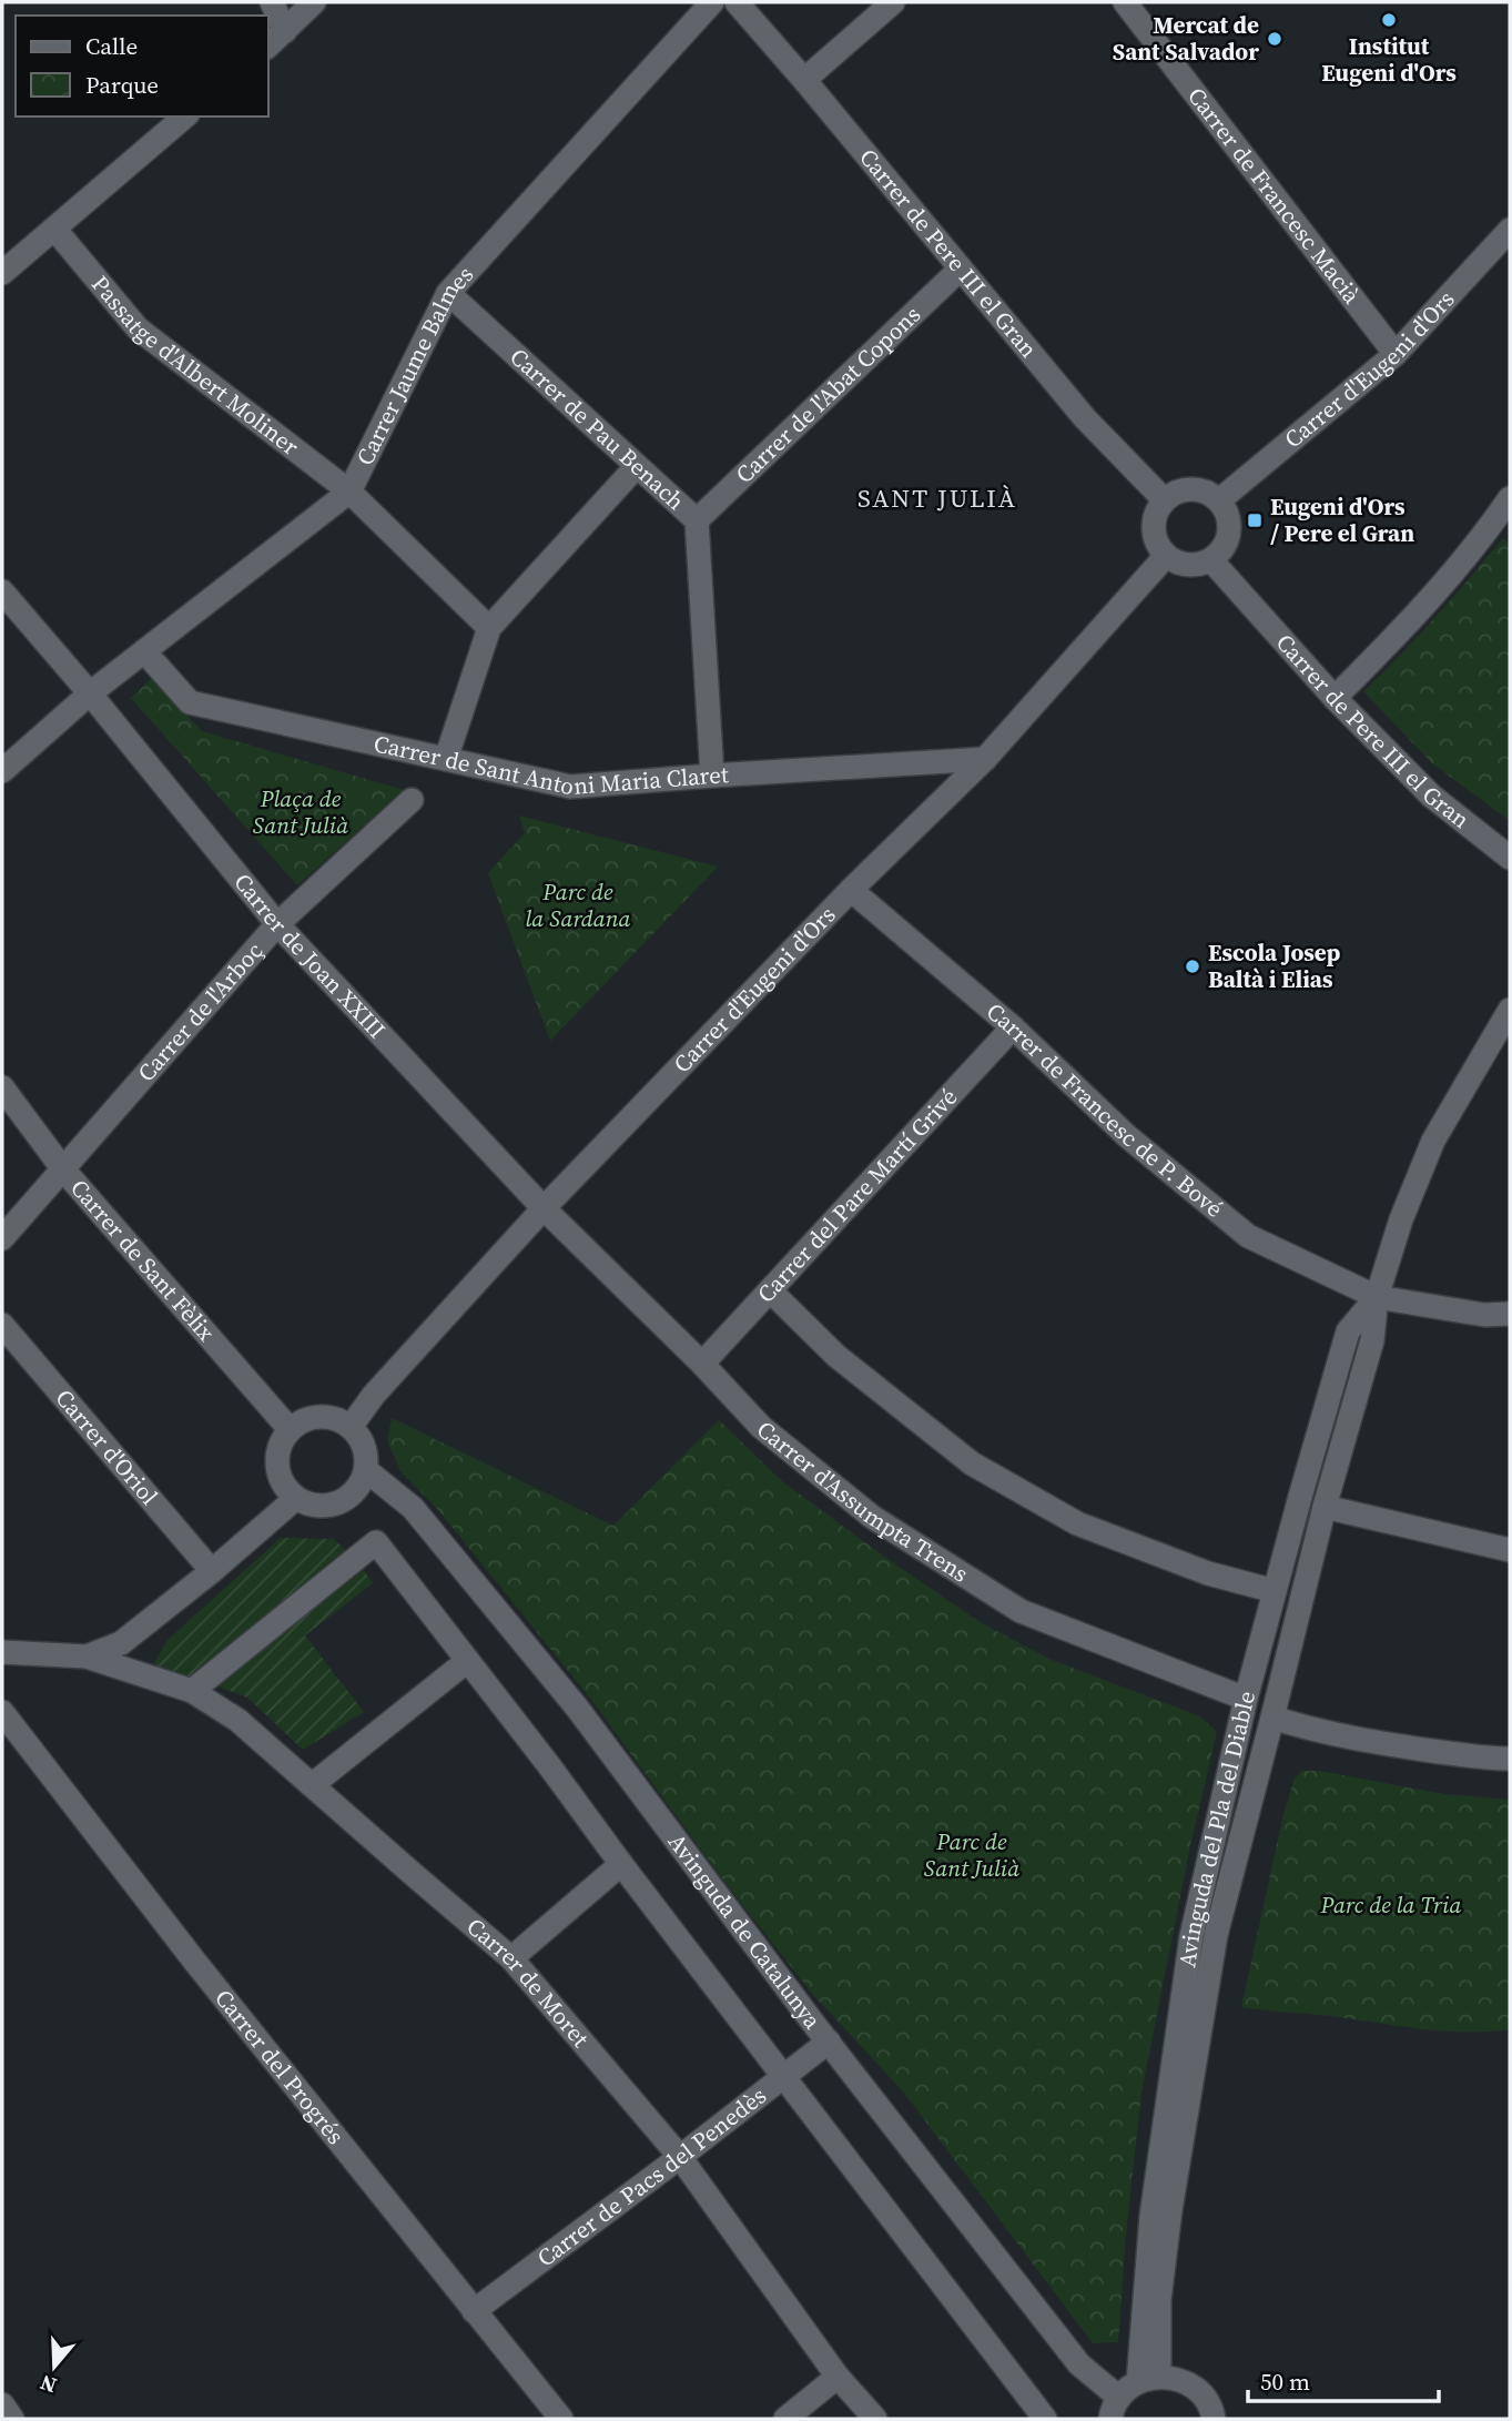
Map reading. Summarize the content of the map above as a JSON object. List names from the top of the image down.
{
  "streets": {
    "street": [
      "Carrer de Francesc Macià",
      "Carrer de Pere III el Gran",
      "Passatge d'Albert Moliner",
      "Carrer Jaume Balmes",
      "Carrer d'Eugeni d'Ors",
      "Carrer de l'Abat Copons",
      "Carrer de Pau Benach",
      "Carrer de Sant Antoni Maria Claret",
      "Carrer de Joan XXIII",
      "Carrer de l'Arboç",
      "Carrer de Francesc de P. Bové",
      "Carrer del Pare Martí Grivé",
      "Carrer de Sant Fèlix",
      "Carrer d'Oriol",
      "Carrer d'Assumpta Trens",
      "Avinguda del Pla del Diable",
      "Avinguda de Catalunya",
      "Carrer de Moret",
      "Carrer del Progrés",
      "Carrer de Pacs del Penedès"
    ]
  },
  "crossings": [
    ["Carrer de Francesc Macià", "Carrer d'Eugeni d'Ors"],
    ["Carrer de Pere III el Gran", "Carrer d'Eugeni d'Ors"],
    ["Carrer de Pere III el Gran", "Carrer de l'Abat Copons"],
    ["Passatge d'Albert Moliner", "Carrer Jaume Balmes"],
    ["Carrer Jaume Balmes", "Carrer de Pau Benach"],
    ["Carrer Jaume Balmes", "Carrer de Sant Antoni Maria Claret"],
    ["Carrer Jaume Balmes", "Carrer de Joan XXIII"],
    ["Carrer d'Eugeni d'Ors", "Carrer de Sant Antoni Maria Claret"],
    ["Carrer d'Eugeni d'Ors", "Carrer de Joan XXIII"],
    ["Carrer d'Eugeni d'Ors", "Carrer de Francesc de P. Bové"],
    ["Carrer d'Eugeni d'Ors", "Carrer de Sant Fèlix"],
    ["Carrer d'Eugeni d'Ors", "Carrer d'Assumpta Trens"],
    ["Carrer d'Eugeni d'Ors", "Avinguda de Catalunya"],
    ["Carrer de l'Abat Copons", "Carrer de Pau Benach"],
    ["Carrer de Pau Benach", "Carrer de Sant Antoni Maria Claret"],
    ["Carrer de Joan XXIII", "Carrer de l'Arboç"],
    ["Carrer de Joan XXIII", "Carrer d'Assumpta Trens"],
    ["Carrer de l'Arboç", "Carrer de Sant Fèlix"],
    ["Carrer de Francesc de P. Bové", "Carrer del Pare Martí Grivé"],
    ["Carrer de Francesc de P. Bové", "Avinguda del Pla del Diable"],
    ["Carrer del Pare Martí Grivé", "Carrer d'Assumpta Trens"],
    ["Carrer de Sant Fèlix", "Avinguda de Catalunya"],
    ["Carrer d'Assumpta Trens", "Avinguda del Pla del Diable"],
    ["Avinguda de Catalunya", "Carrer de Pacs del Penedès"],
    ["Carrer de Moret", "Carrer de Pacs del Penedès"],
    ["Carrer del Progrés", "Carrer de Pacs del Penedès"]
  ],
  "districts": ["SANT JULIÀ"],
  "parks": [
    "Plaça de Sant Julià",
    "Parc de la Sardana",
    "Parc de Sant Julià",
    "Parc de la Tria"
  ],
  "places": {
    "other": ["Institut Eugeni d'Ors", "Mercat de Sant Salvador", "Escola Josep Baltà i Elias"],
    "transit": ["Eugeni d'Ors / Pere el Gran"]
  },
  "legend": ["Calle", "Parque"],
  "scale_bar": "50 m",
  "north": "bottom"
}
